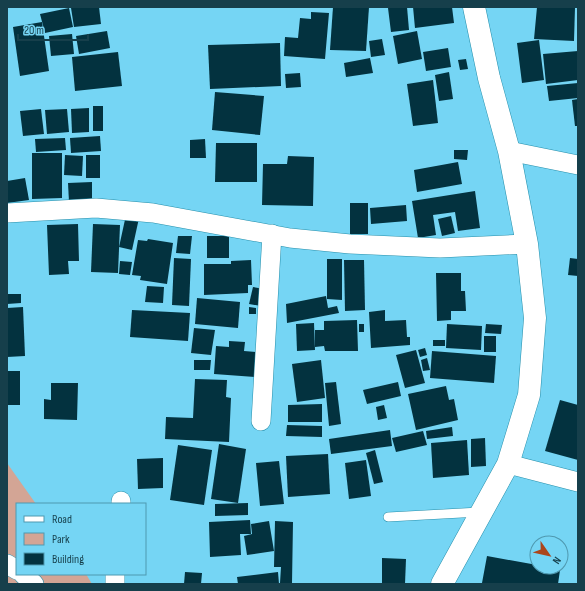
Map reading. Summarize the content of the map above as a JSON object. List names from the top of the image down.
{
  "legend": ["Road", "Park", "Building"],
  "scale_bar": "20 m",
  "north": "bottom right"
}
